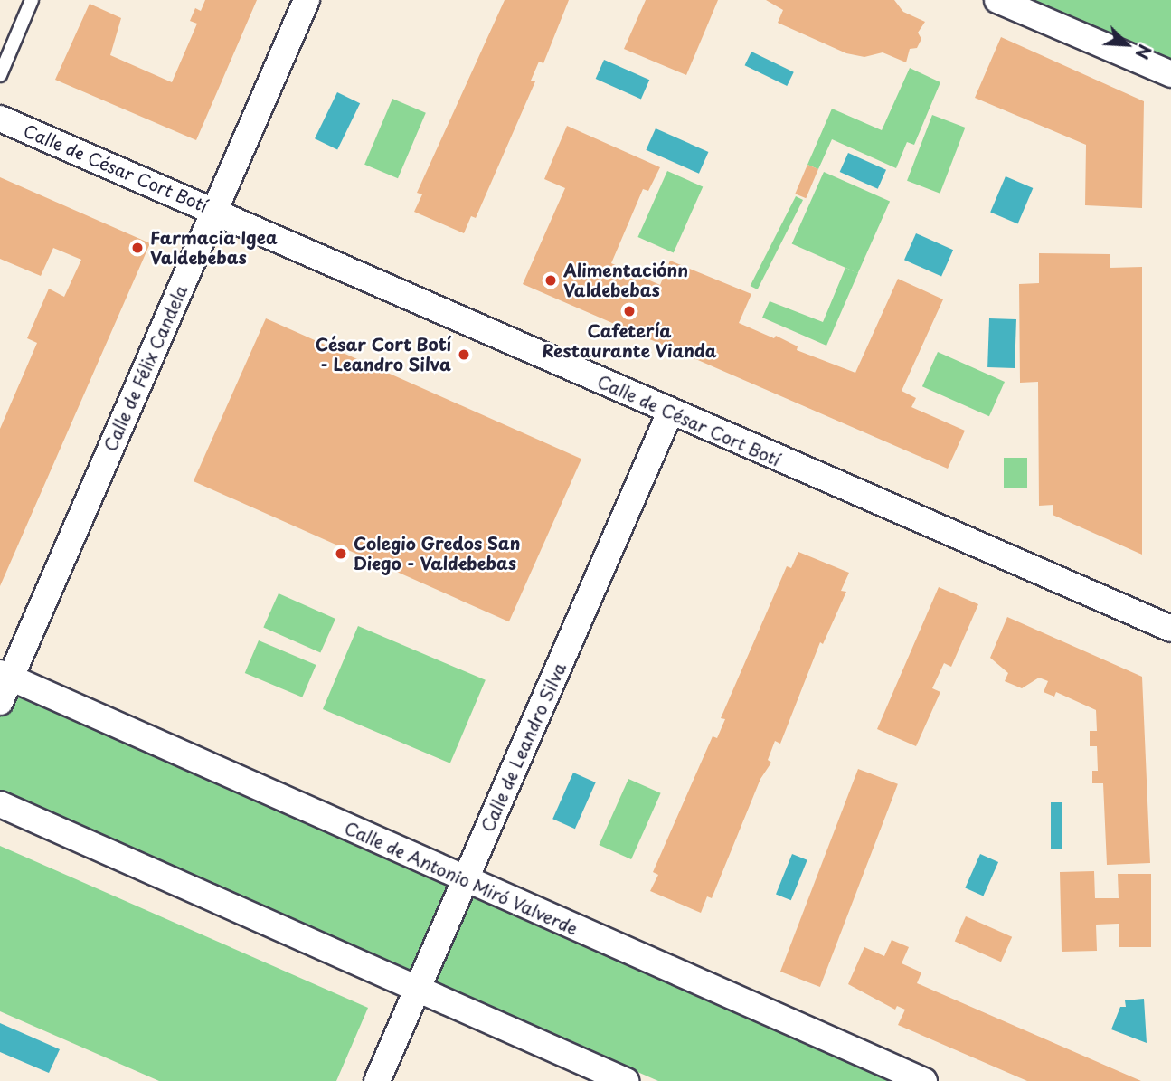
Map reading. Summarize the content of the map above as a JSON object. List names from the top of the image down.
{
  "streets": {
    "street": [
      "Calle de César Cort Botí",
      "Calle de Félix Candela",
      "Calle de Leandro Silva",
      "Calle de Antonio Miró Valverde"
    ]
  },
  "crossings": [
    ["Calle de César Cort Botí", "Calle de Félix Candela"],
    ["Calle de César Cort Botí", "Calle de Leandro Silva"],
    ["Calle de Félix Candela", "Calle de Antonio Miró Valverde"],
    ["Calle de Leandro Silva", "Calle de Antonio Miró Valverde"]
  ],
  "places": [
    "Farmacia Igea Valdebebas",
    "Alimentaciónn Valdebebas",
    "Cafetería Restaurante Vianda",
    "César Cort Botí - Leandro Silva",
    "Colegio Gredos San Diego - Valdebebas"
  ],
  "north": "bottom right"
}
